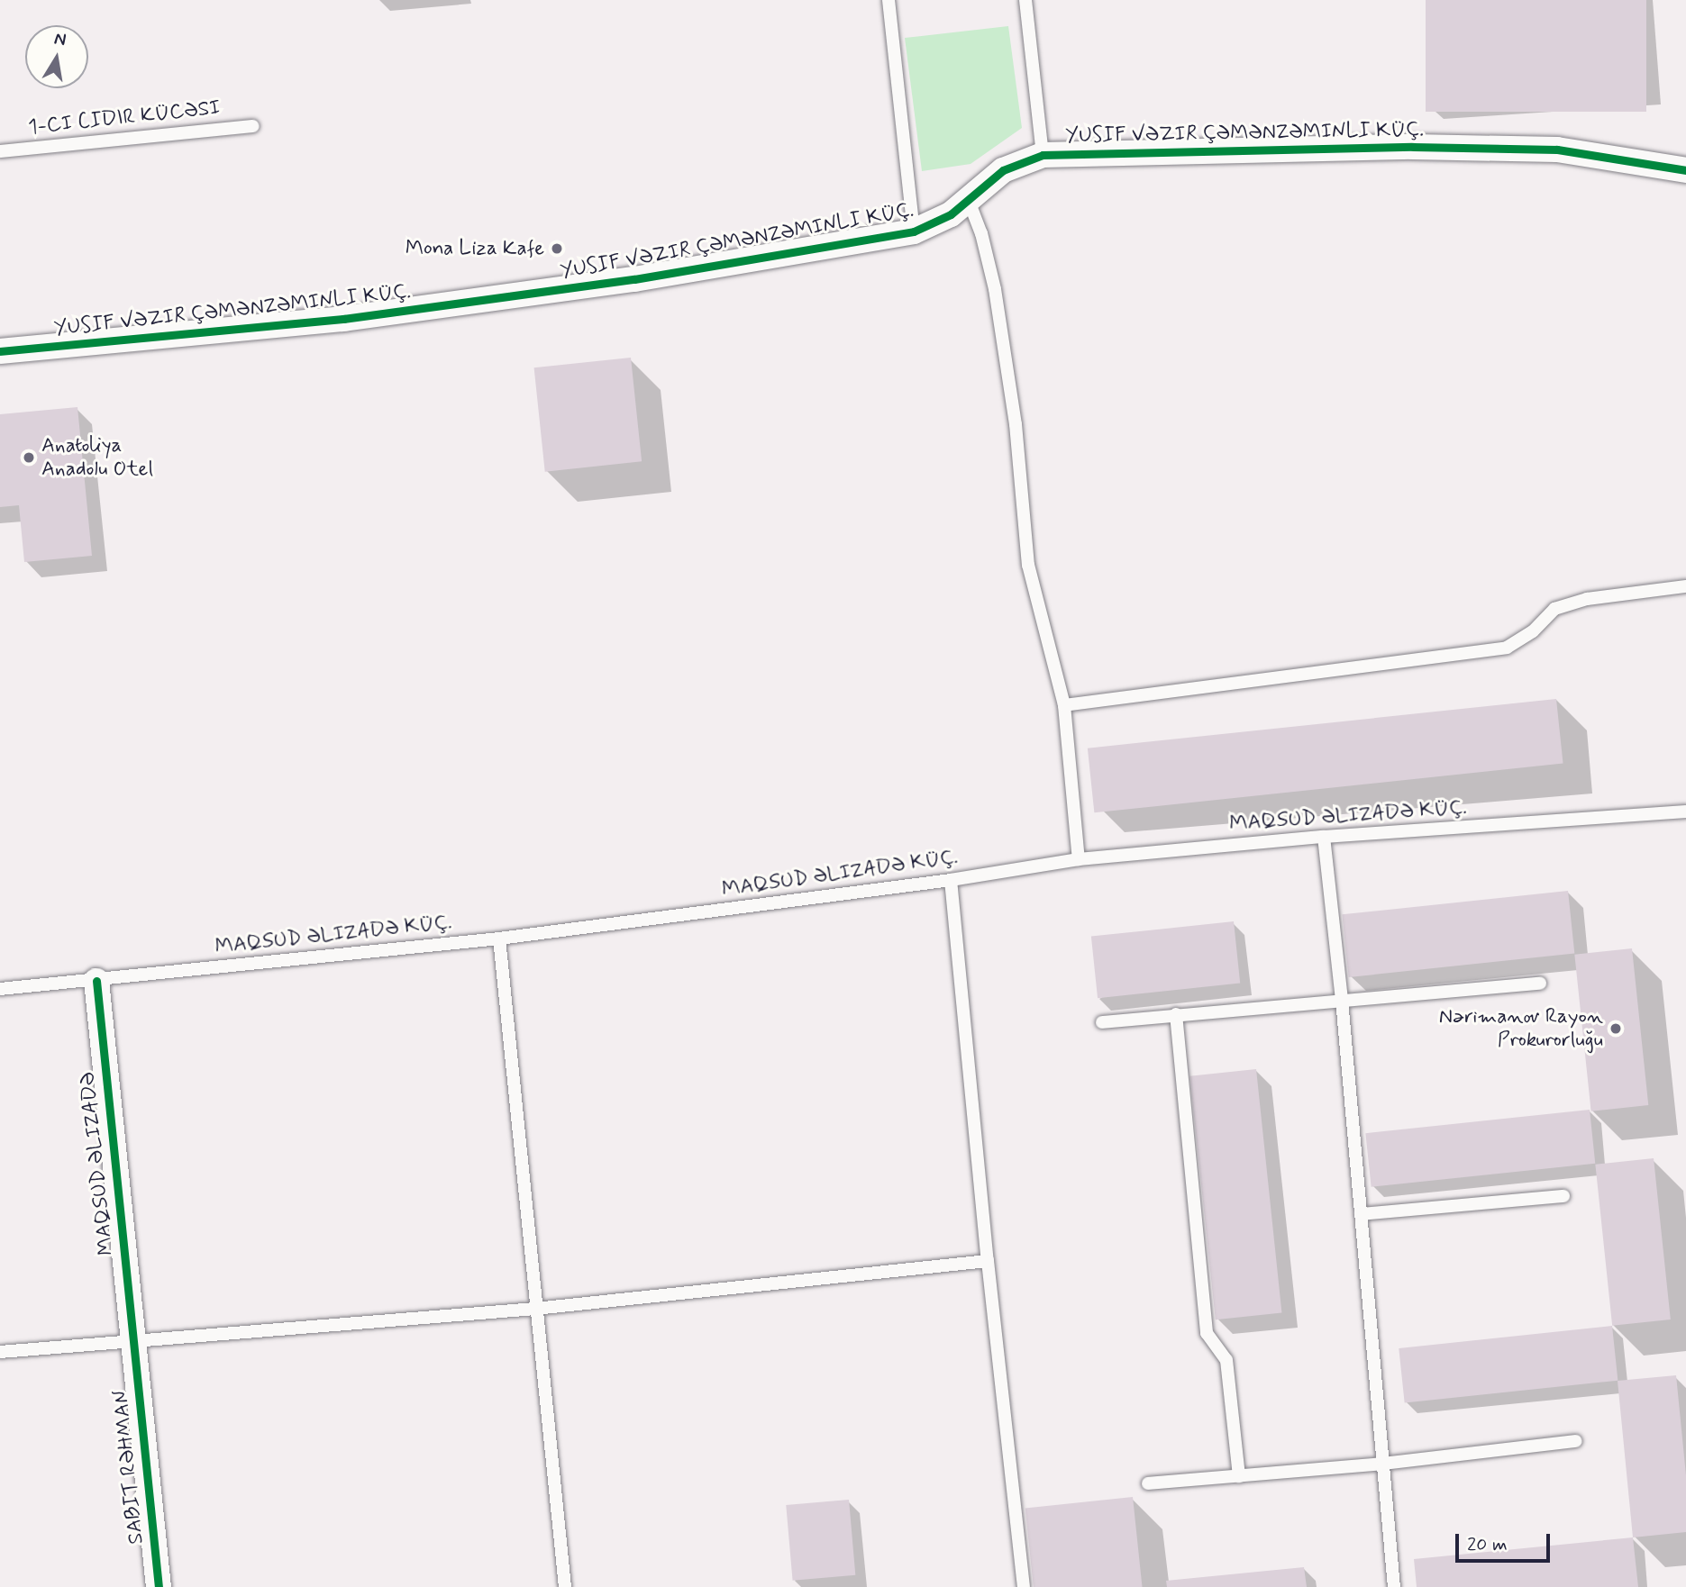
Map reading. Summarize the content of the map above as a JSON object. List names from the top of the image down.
{
  "streets": {
    "street": ["YUSIF VƏZIR ÇƏMƏNZƏMINLI KÜÇ.", "MAQSUD ƏLIZADƏ", "SABIT RƏHMAN"],
    "lane": ["MAQSUD ƏLIZADƏ KÜÇ."]
  },
  "crossings": [
    ["MAQSUD ƏLIZADƏ KÜÇ.", "MAQSUD ƏLIZADƏ"],
    ["MAQSUD ƏLIZADƏ", "SABIT RƏHMAN"]
  ],
  "places": ["Mona Liza Kafe", "Anatoliya Anadolu Otel", "Nərimanov Rayon Prokurorluğu"],
  "scale_bar": "20 m",
  "north": "top"
}
